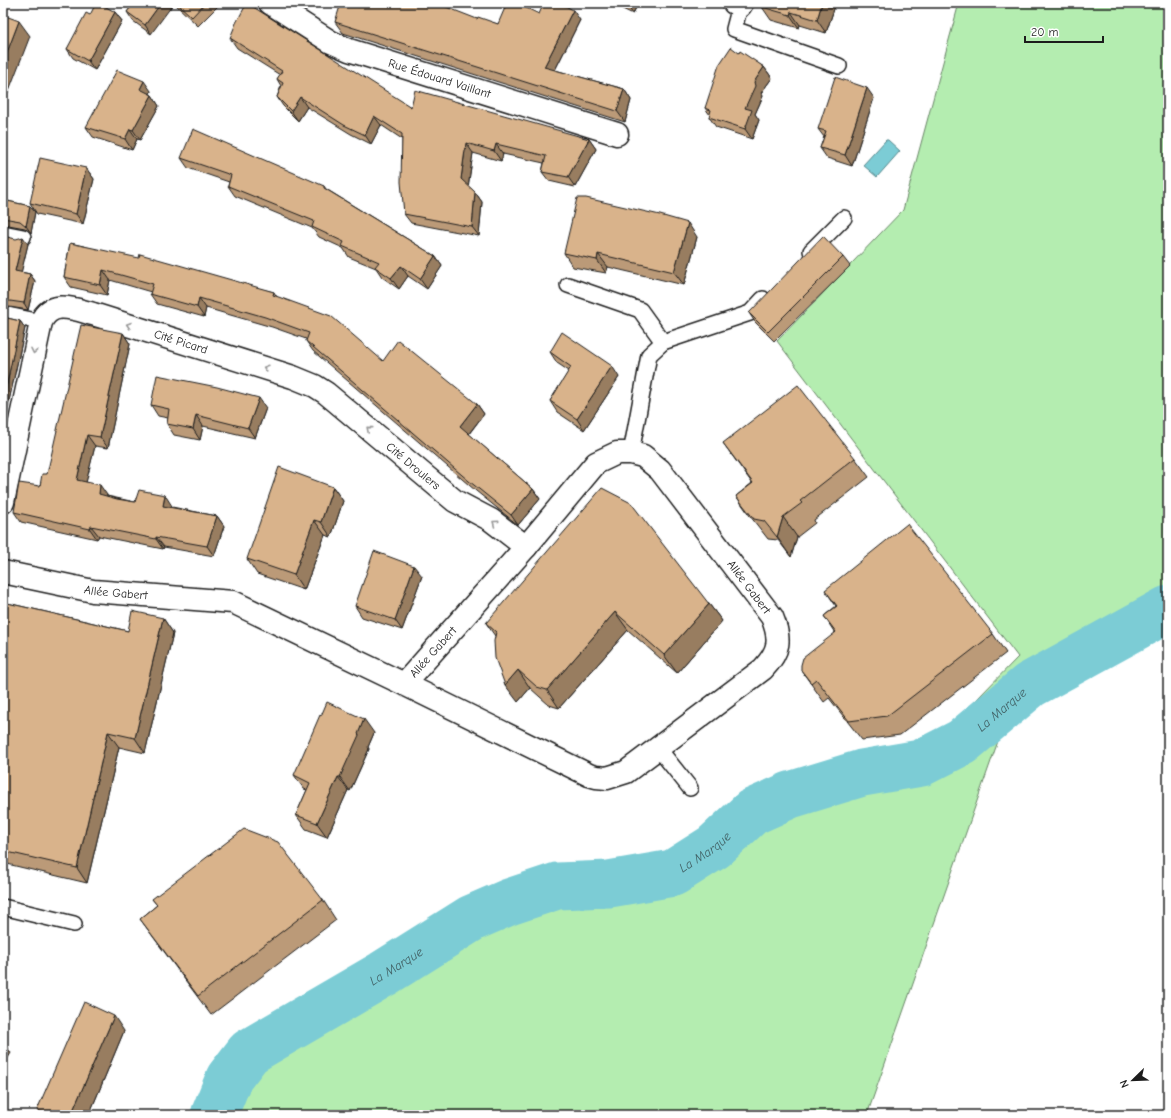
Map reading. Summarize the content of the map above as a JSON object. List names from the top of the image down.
{
  "streets": {
    "street": [
      "Rue Édouard Vaillant",
      "Cité Picard",
      "Cité Droulers",
      "Allée Gabert"
    ]
  },
  "crossings": [
    ["Cité Picard", "Cité Droulers"],
    ["Cité Droulers", "Allée Gabert"]
  ],
  "one_way": ["Cité Picard", "Cité Droulers"],
  "water": ["La Marque"],
  "scale_bar": "20 m",
  "north": "bottom left"
}
